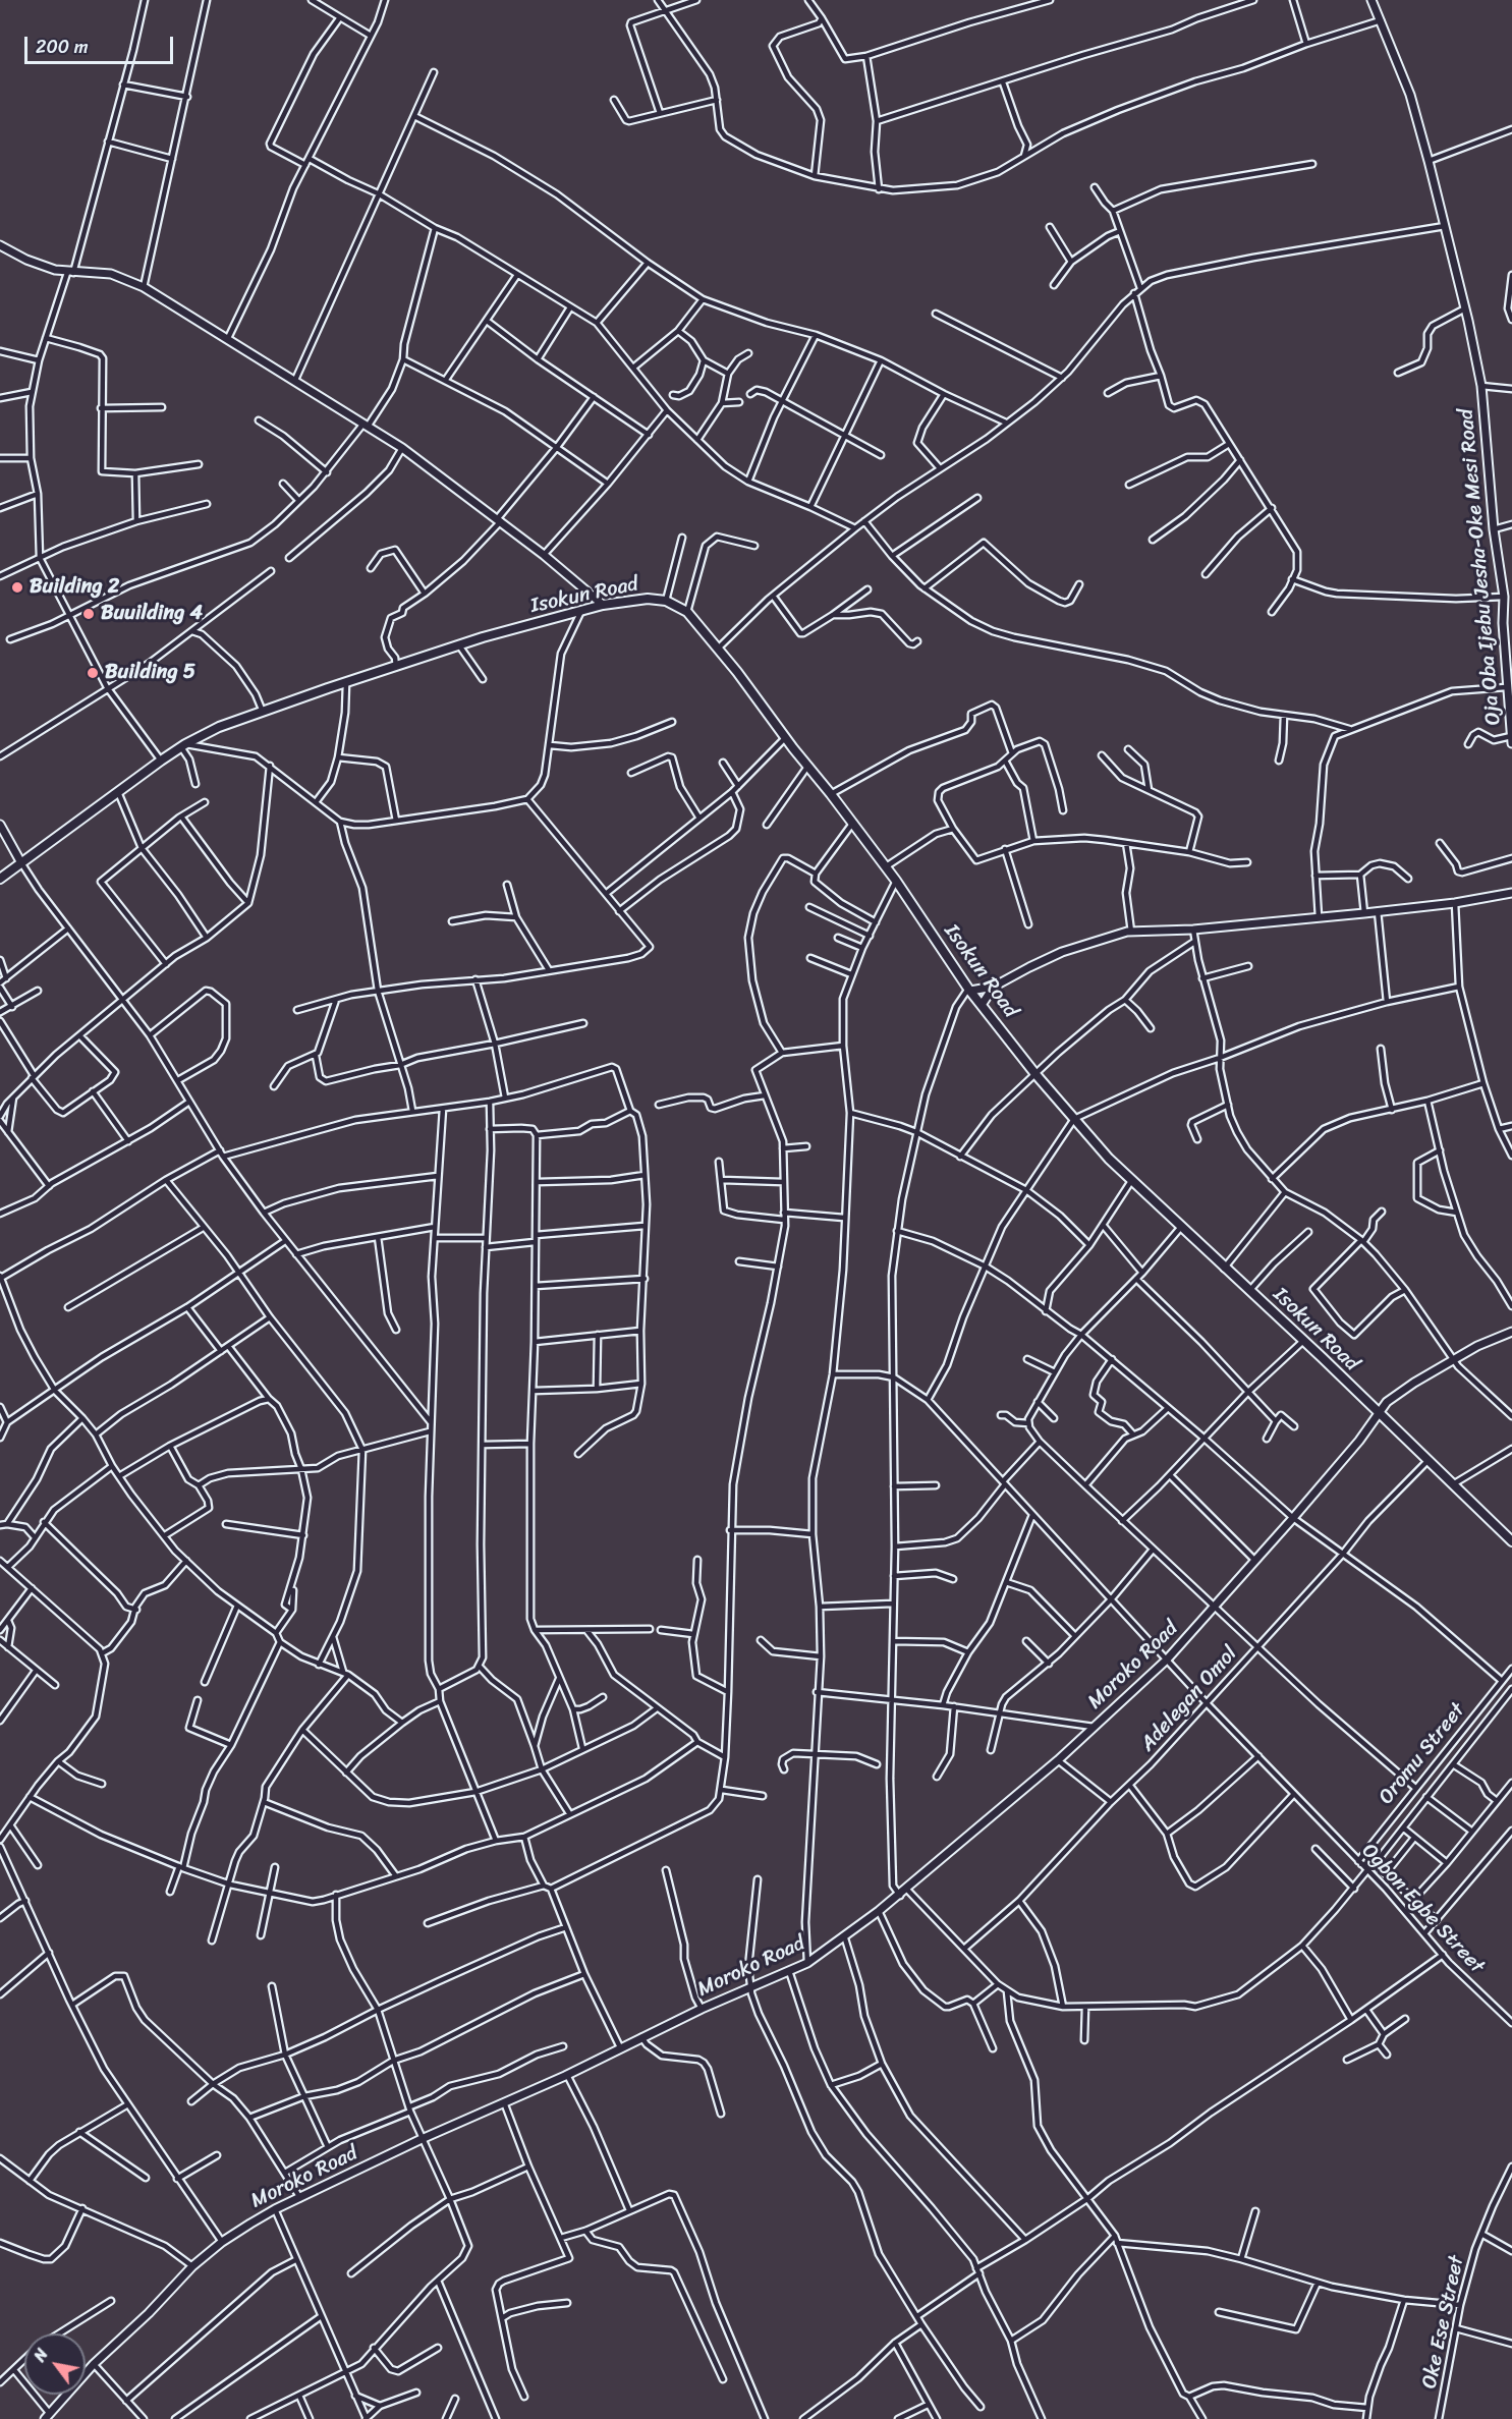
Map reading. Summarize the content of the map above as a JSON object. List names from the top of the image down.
{
  "streets": {
    "main road": ["Isokun Road"],
    "street": [
      "Oja Oba Ijebu Jesha-Oke Mesi Road",
      "Moroko Road",
      "Adelegan Omol",
      "Oromu Street",
      "Ogbon Egbe Street",
      "Oke Ese Street"
    ]
  },
  "crossings": [
    ["Isokun Road", "Moroko Road"],
    ["Isokun Road", "Adelegan Omol"],
    ["Oromu Street", "Ogbon Egbe Street"]
  ],
  "places": ["Building 2", "Buuilding 4", "Building 5"],
  "scale_bar": "200 m",
  "north": "top left"
}
